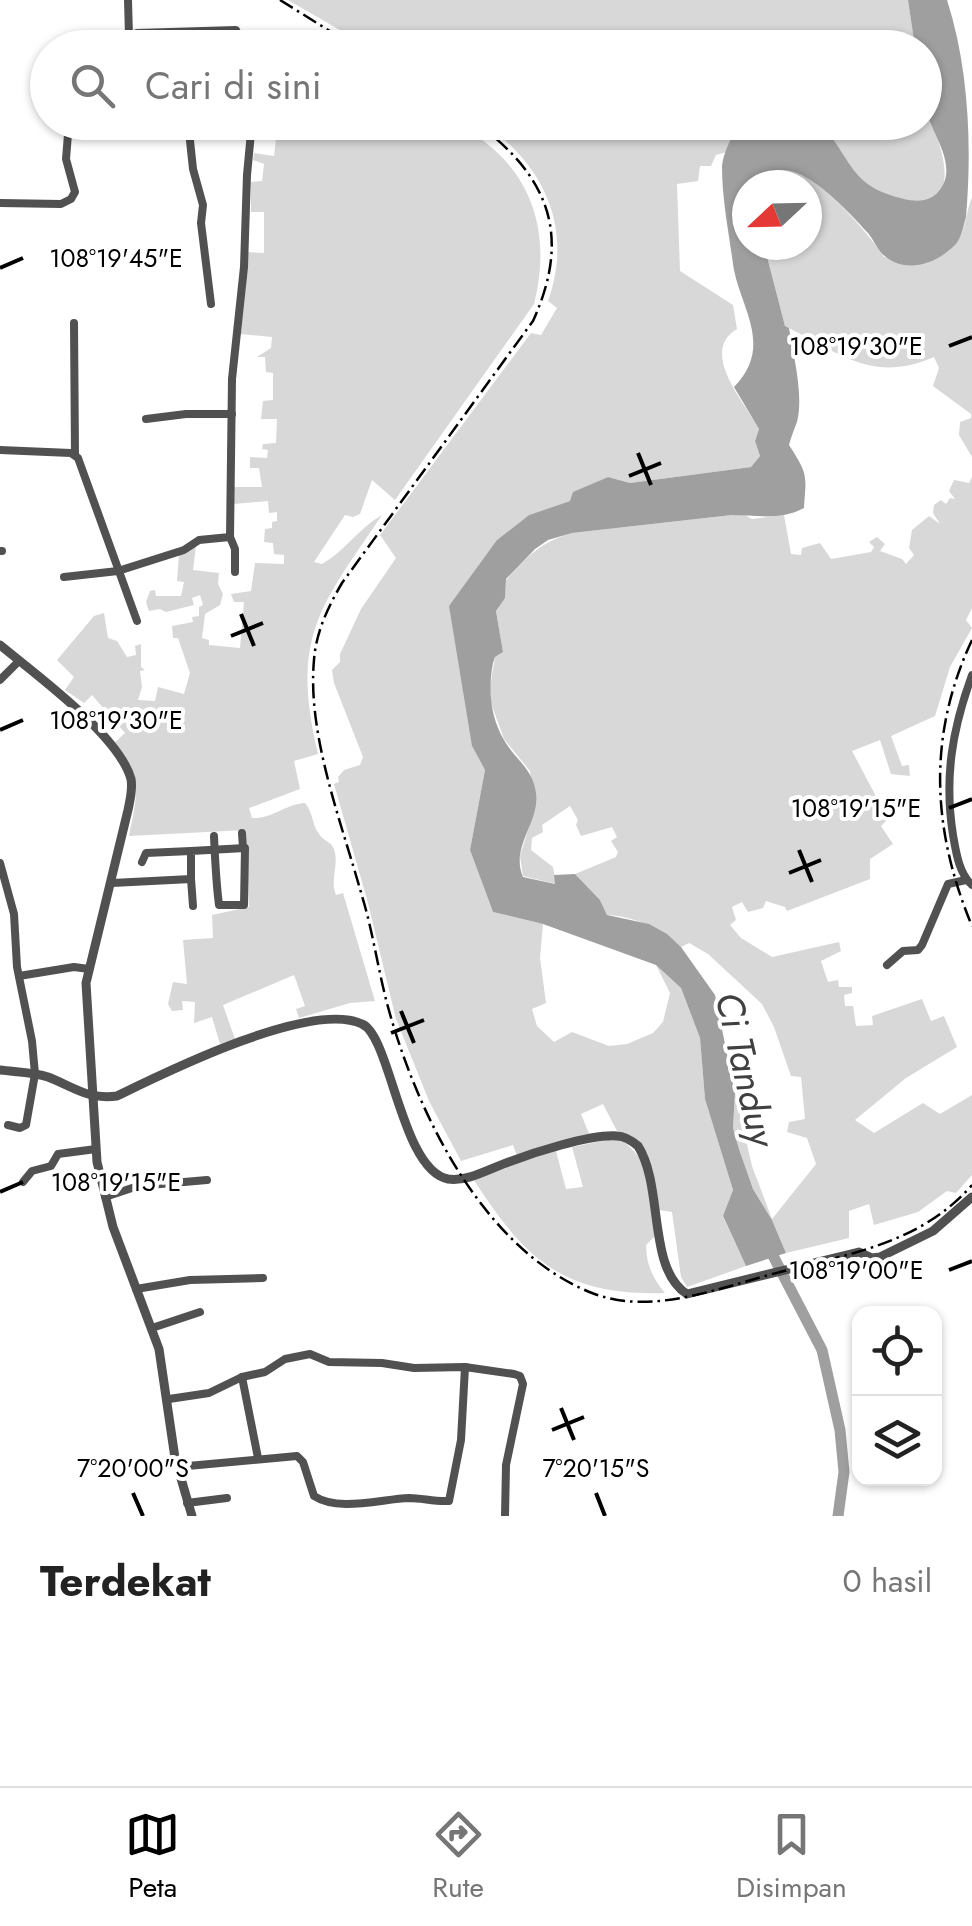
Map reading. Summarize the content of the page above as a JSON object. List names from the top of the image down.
{
  "water": ["Ci Tanduy"],
  "north": "left",
  "page": {
    "search": "Cari di sini",
    "heading": ["Terdekat", "0 hasil"],
    "nav": ["Peta", "Rute", "Disimpan"]
  },
  "coordinates": [
    "108°19'45\"E",
    "108°19'30\"E",
    "108°19'15\"E",
    "108°19'00\"E",
    "7°20'00\"S",
    "7°20'15\"S"
  ]
}
